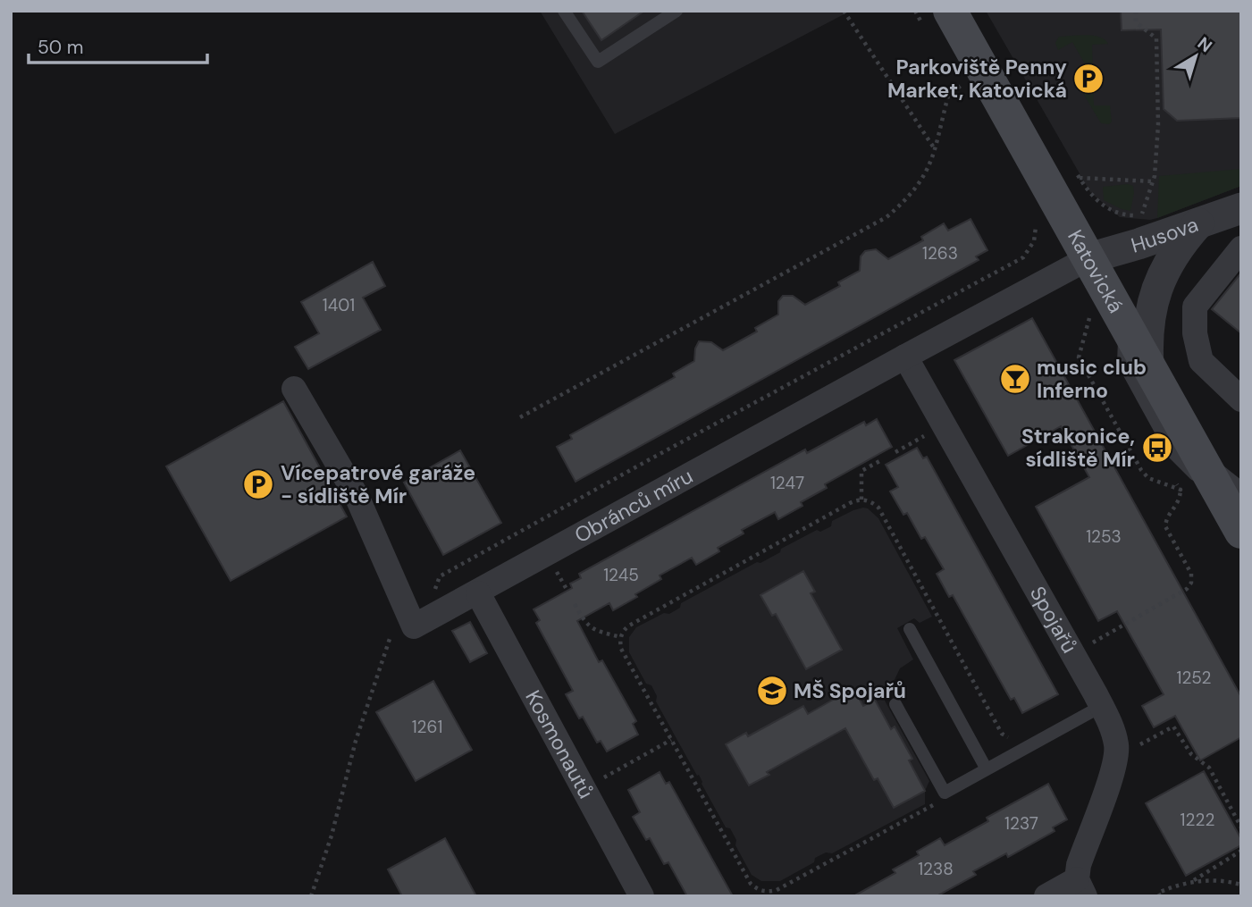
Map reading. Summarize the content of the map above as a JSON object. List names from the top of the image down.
{
  "streets": {
    "main road": ["Katovická"],
    "street": [
      "Husova",
      "Obránců míru",
      "Spojařů",
      "Kosmonautů"
    ]
  },
  "crossings": [
    ["Husova", "Katovická"],
    ["Husova", "Obránců míru"],
    ["Katovická", "Obránců míru"],
    ["Obránců míru", "Spojařů"],
    ["Obránců míru", "Kosmonautů"]
  ],
  "places": {
    "parking": ["Parkoviště Penny Market, Katovická", "Vícepatrové garáže - sídliště Mír"],
    "bar": ["music club Inferno"],
    "bus stop": ["Strakonice, sídliště Mír"],
    "school or university": ["MŠ Spojařů"]
  },
  "house_numbers": [
    "1263",
    "1401",
    "1247",
    "1253",
    "1245",
    "1252",
    "1261",
    "1222",
    "1237",
    "1238"
  ],
  "scale_bar": "50 m",
  "north": "top right"
}
